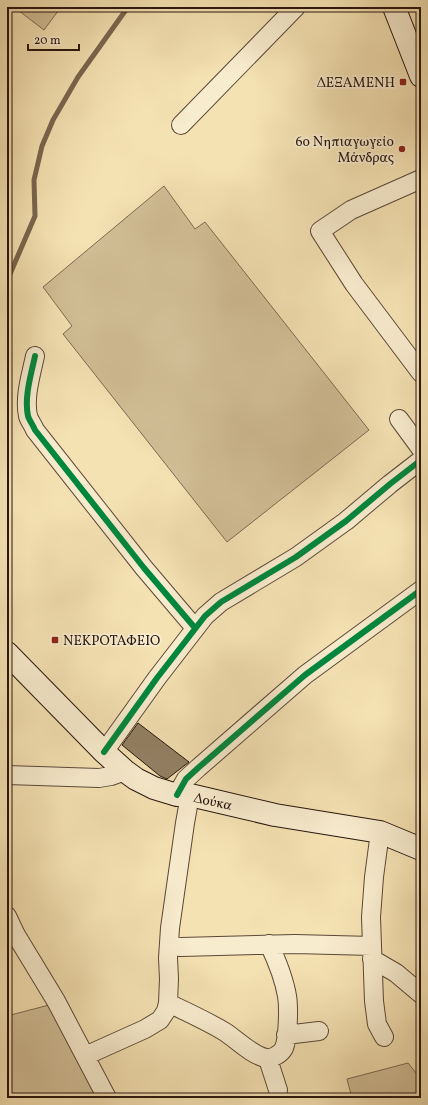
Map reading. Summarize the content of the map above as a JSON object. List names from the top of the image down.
{
  "streets": {
    "main road": ["Δούκα"]
  },
  "places": {
    "transit": ["ΔΕΞΑΜΕΝΗ", "ΝΕΚΡΟΤΑΦΕΙΟ"],
    "other": ["6ο Νηπιαγωγείο Μάνδρας"]
  },
  "scale_bar": "20 m"
}
